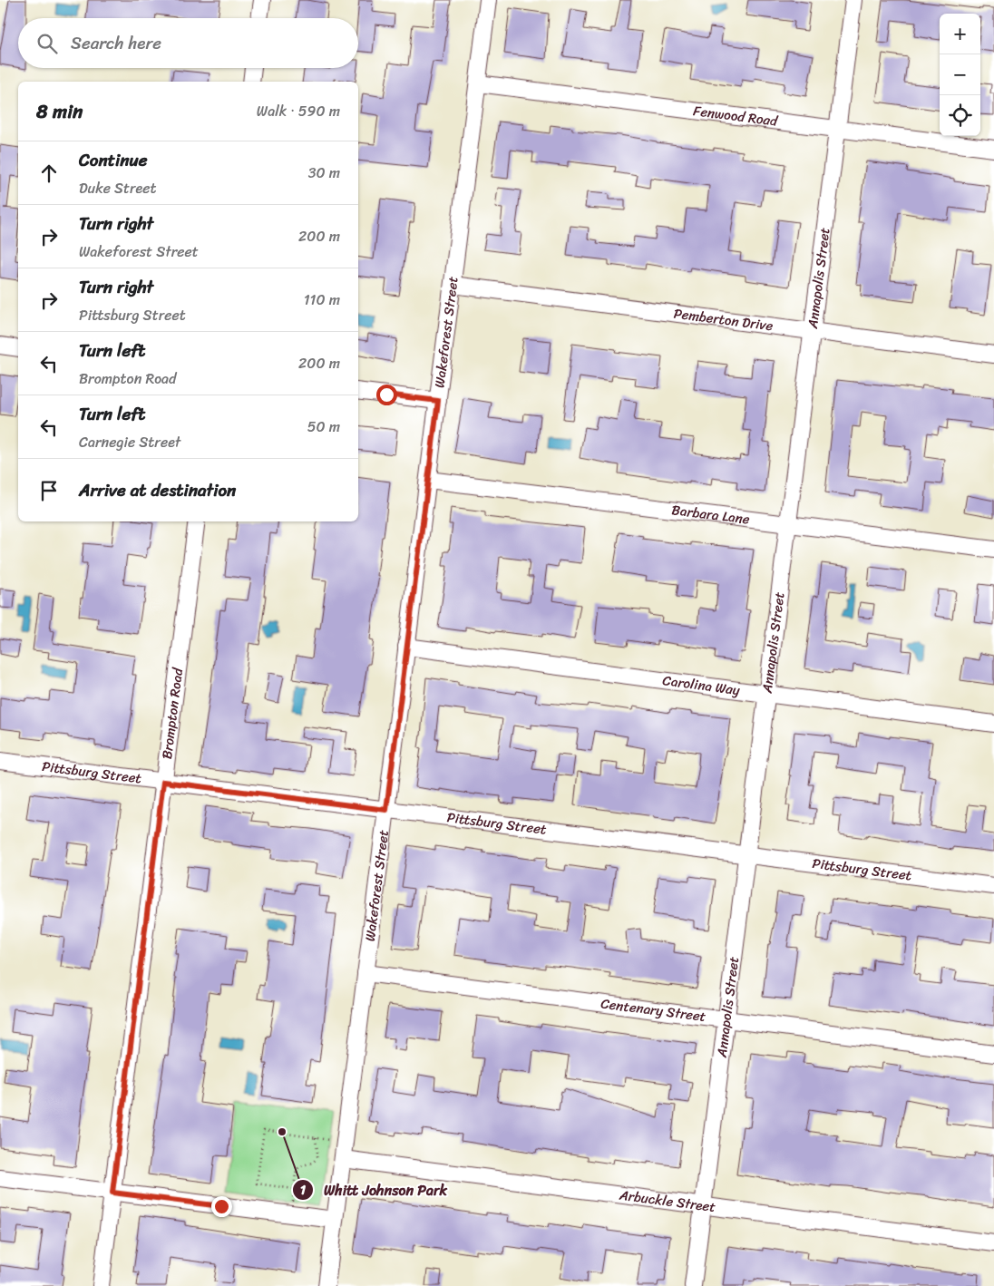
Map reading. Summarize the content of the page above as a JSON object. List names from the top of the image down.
{
  "streets": {
    "street": [
      "Fenwood Road",
      "Annapolis Street",
      "Pemberton Drive",
      "Wakeforest Street",
      "Barbara Lane",
      "Carolina Way",
      "Brompton Road",
      "Pittsburg Street",
      "Centenary Street",
      "Arbuckle Street"
    ]
  },
  "crossings": [
    ["Fenwood Road", "Annapolis Street"],
    ["Fenwood Road", "Wakeforest Street"],
    ["Annapolis Street", "Pemberton Drive"],
    ["Annapolis Street", "Barbara Lane"],
    ["Annapolis Street", "Carolina Way"],
    ["Annapolis Street", "Pittsburg Street"],
    ["Annapolis Street", "Centenary Street"],
    ["Annapolis Street", "Arbuckle Street"],
    ["Pemberton Drive", "Wakeforest Street"],
    ["Wakeforest Street", "Barbara Lane"],
    ["Wakeforest Street", "Carolina Way"],
    ["Wakeforest Street", "Pittsburg Street"],
    ["Wakeforest Street", "Centenary Street"],
    ["Wakeforest Street", "Arbuckle Street"],
    ["Brompton Road", "Pittsburg Street"]
  ],
  "places": ["Whitt Johnson Park"],
  "page": {
    "map_buttons": ["+", "−"],
    "search": "Search here",
    "heading": ["8 min", "Walk · 590 m"],
    "list": [
      ["Continue", "Duke Street", "30 m"],
      ["Turn right", "Wakeforest Street", "200 m"],
      ["Turn right", "Pittsburg Street", "110 m"],
      ["Turn left", "Brompton Road", "200 m"],
      ["Turn left", "Carnegie Street", "50 m"],
      "Arrive at destination"
    ]
  }
}
